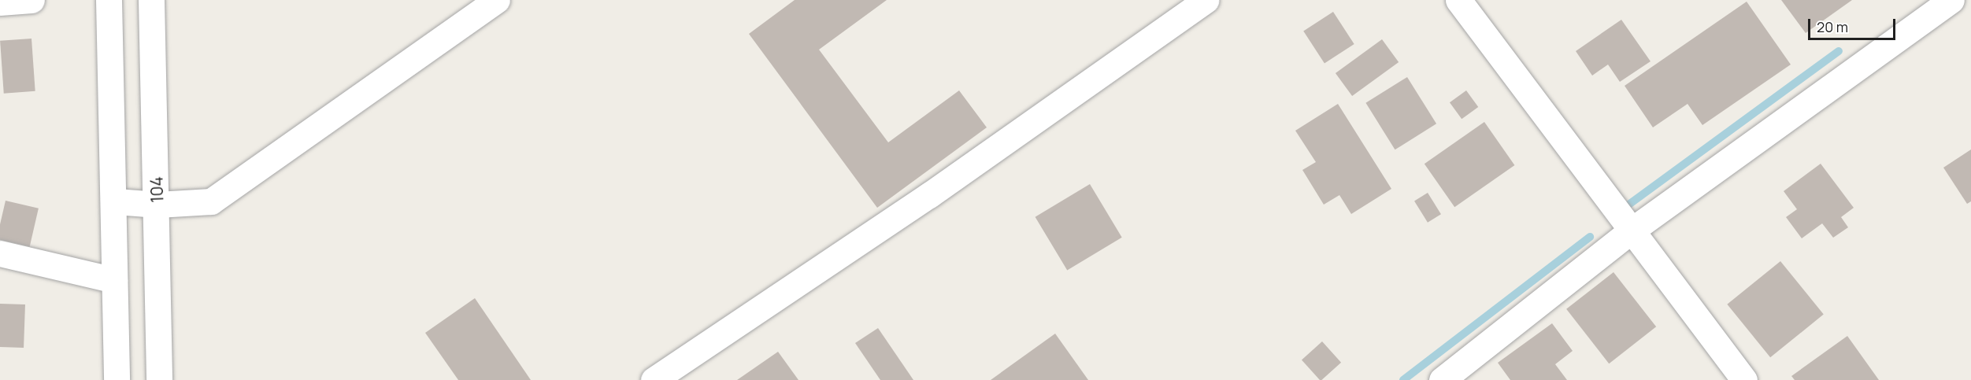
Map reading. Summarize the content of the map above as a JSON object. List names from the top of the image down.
{
  "streets": {
    "street": ["104"]
  },
  "scale_bar": "20 m"
}
